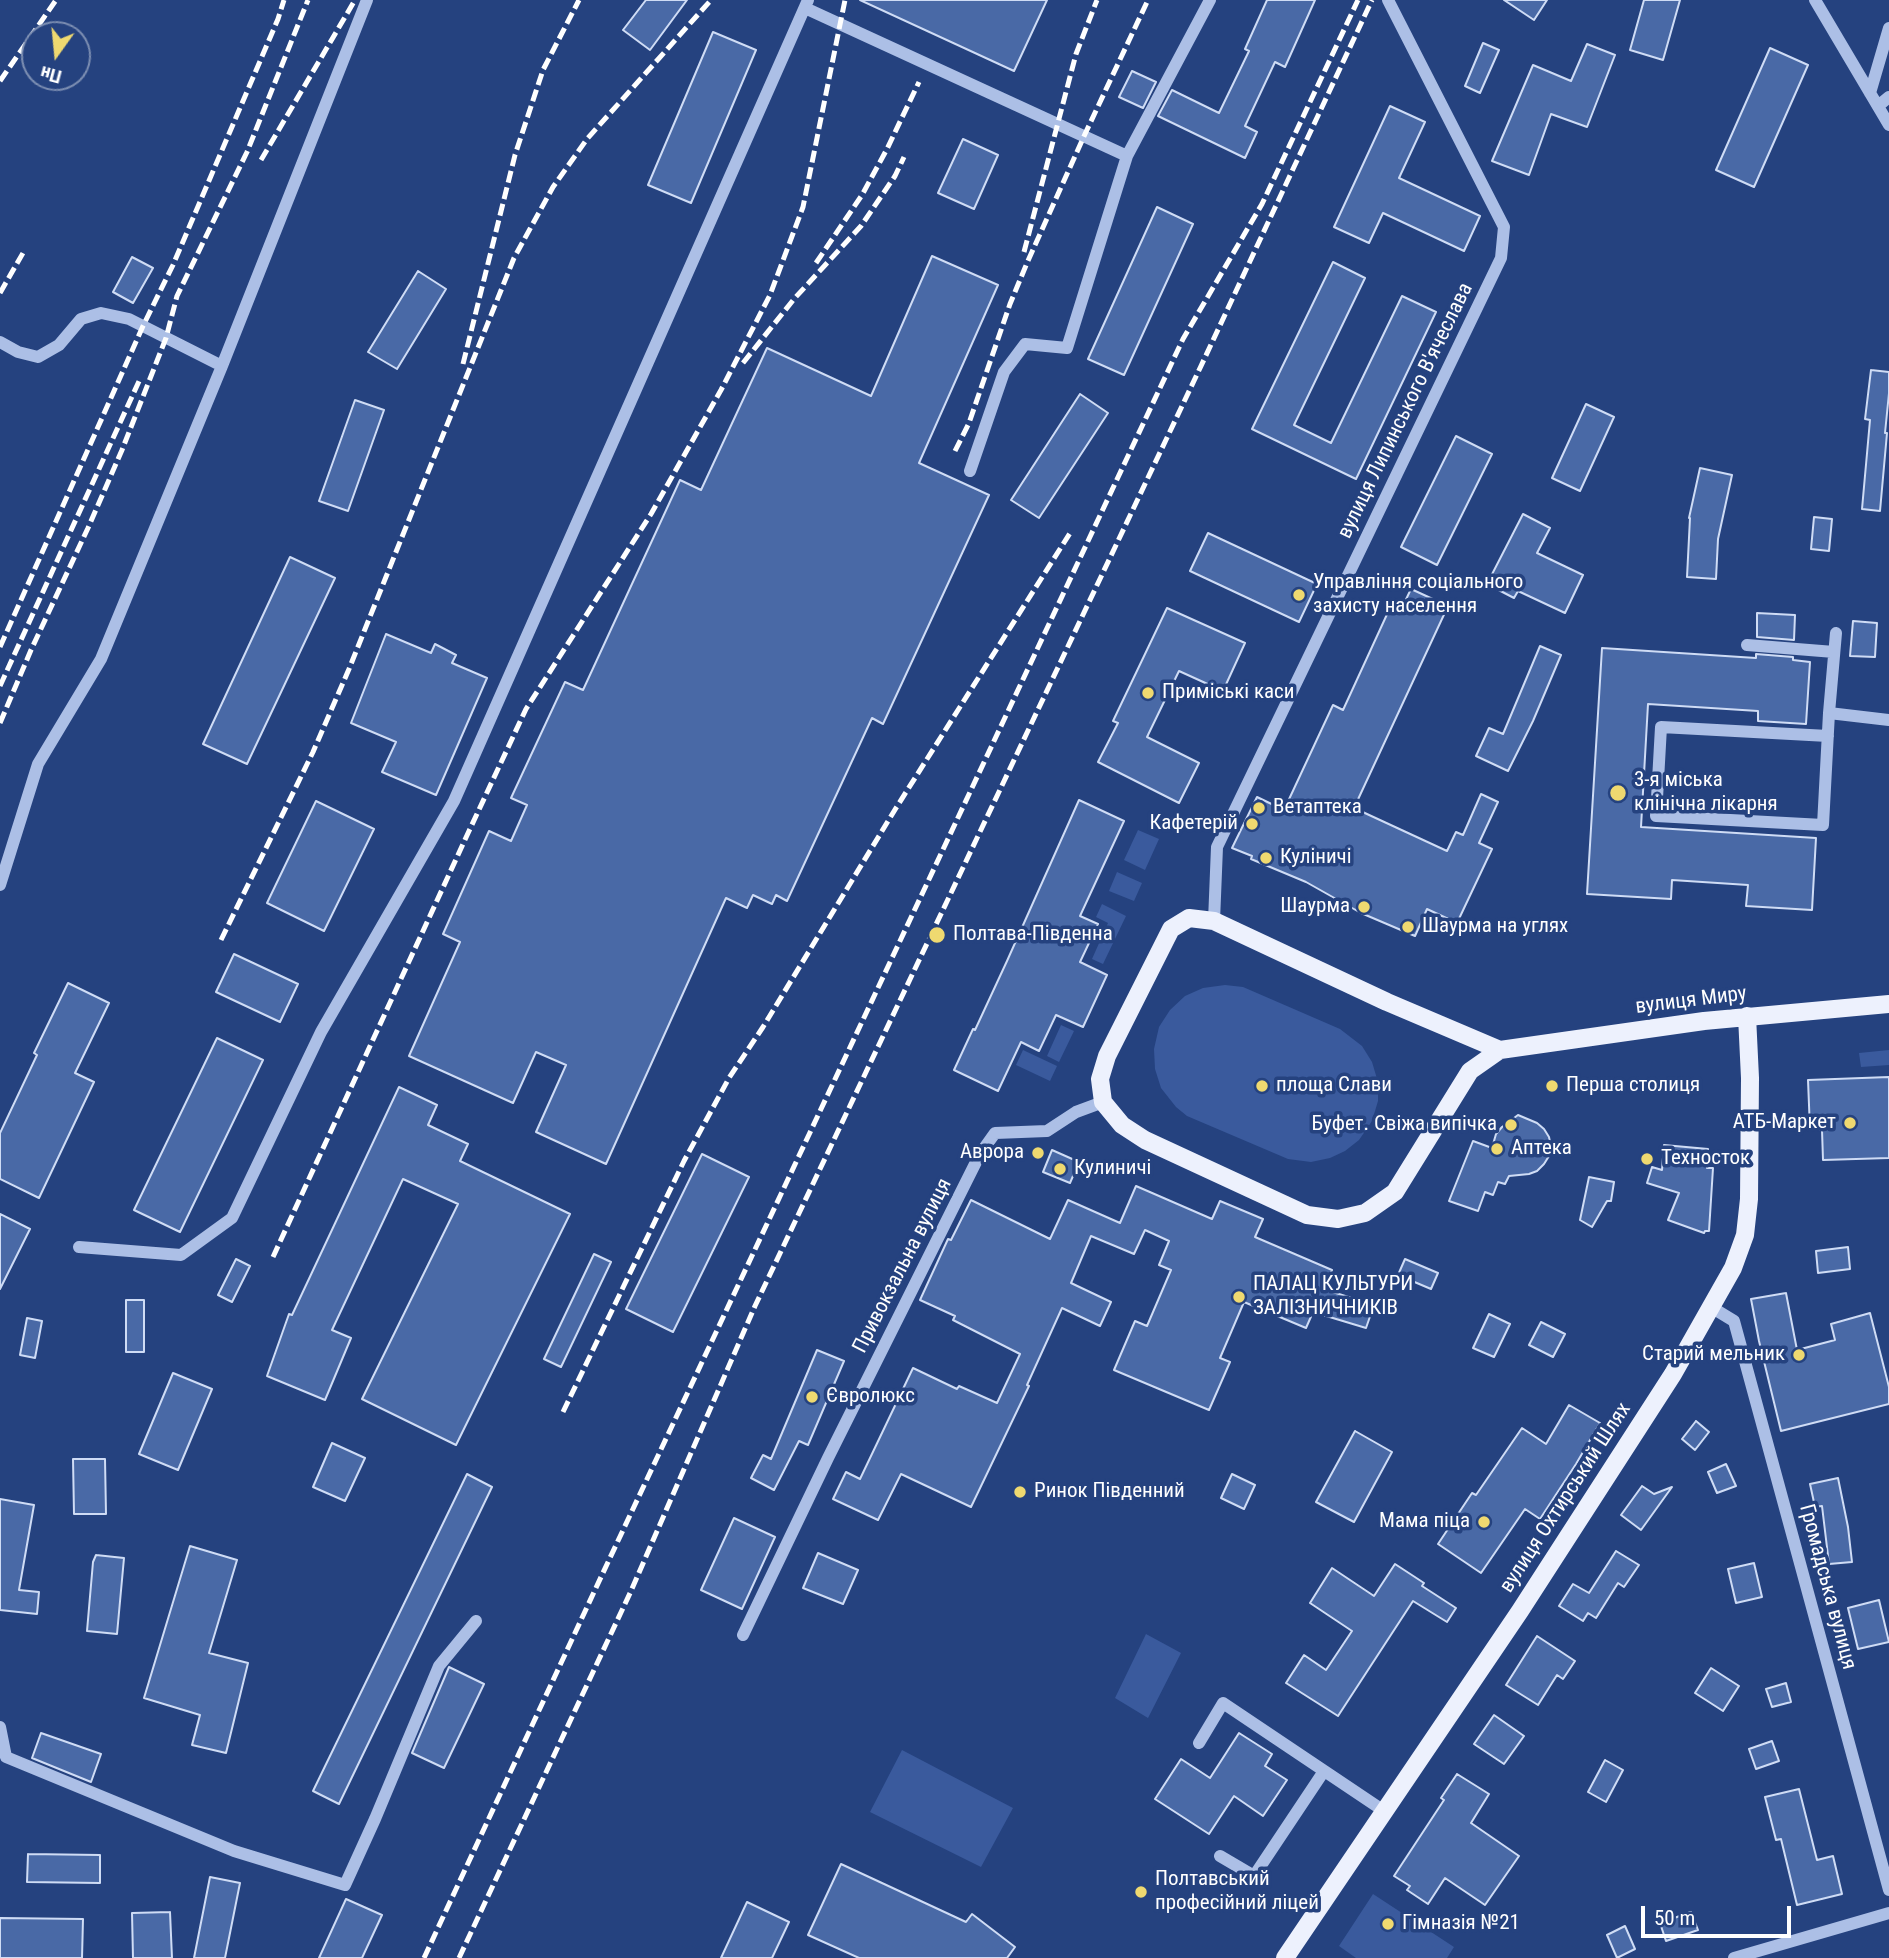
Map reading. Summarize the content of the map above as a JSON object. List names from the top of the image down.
{
  "streets": {
    "main road": ["вулиця Миру", "вулиця Охтирський Шлях"],
    "street": ["вулиця Липинського В'ячеслава", "Привокзальна вулиця", "Громадська вулиця"]
  },
  "crossings": [
    ["вулиця Миру", "вулиця Охтирський Шлях"],
    ["вулиця Охтирський Шлях", "Громадська вулиця"]
  ],
  "places": [
    "Управління соціального захисту населення",
    "Приміські каси",
    "3-я міська клінічна лікарня",
    "Ветаптека",
    "Кафетерій",
    "Куліничі",
    "Шаурма",
    "Шаурма на углях",
    "Полтава-Південна",
    "площа Слави",
    "Перша столиця",
    "АТБ-Маркет",
    "Буфет. Свіжа випічка",
    "Аптека",
    "Аврора",
    "Техносток",
    "Кулиничі",
    "ПАЛАЦ КУЛЬТУРИ ЗАЛIЗНИЧНИКIВ",
    "Старий мельник",
    "Євролюкс",
    "Ринок Південний",
    "Мама піца",
    "Полтавський професійний ліцей",
    "Гімназія №21"
  ],
  "scale_bar": "50 m",
  "north": "bottom"
}
